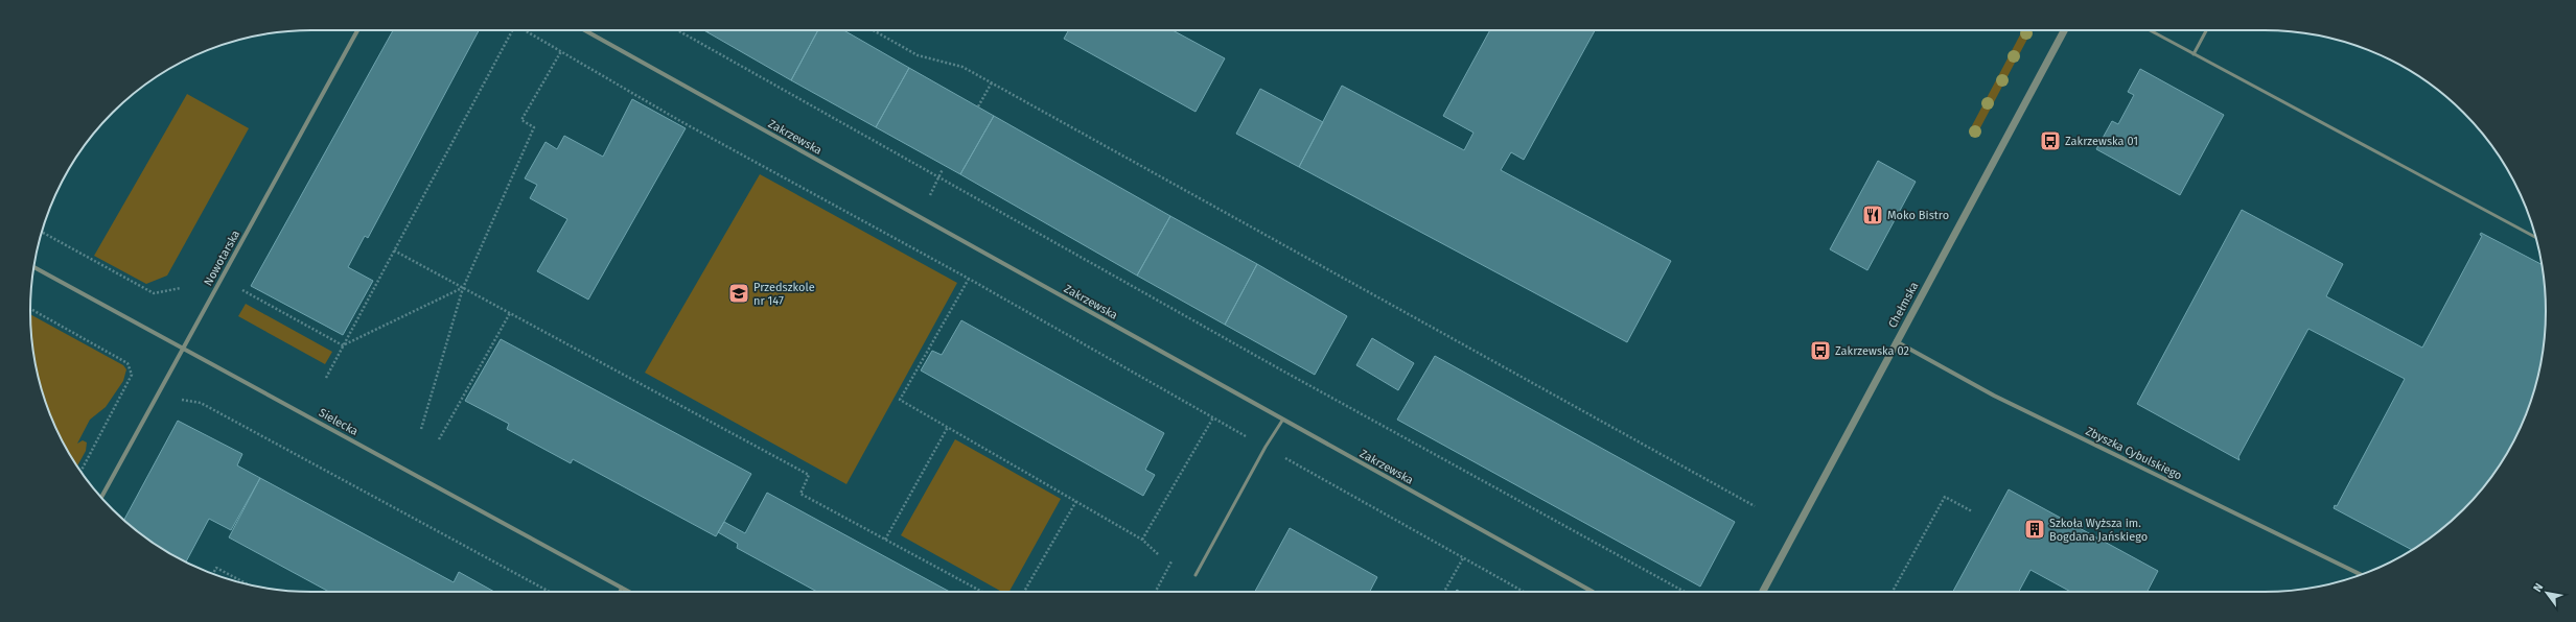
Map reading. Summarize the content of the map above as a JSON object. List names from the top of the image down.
{
  "streets": {
    "street": [
      "Zakrzewska",
      "Nowotarska",
      "Chełmska",
      "Sielecka",
      "Zbyszka Cybulskiego"
    ]
  },
  "crossings": [
    ["Nowotarska", "Sielecka"],
    ["Chełmska", "Zbyszka Cybulskiego"]
  ],
  "places": {
    "bus stop": ["Zakrzewska 01", "Zakrzewska 02"],
    "restaurant": ["Moko Bistro"],
    "school or university": ["Przedszkole nr 147"],
    "building": ["Szkoła Wyższa im. Bogdana Jańskiego"]
  },
  "north": "top left"
}
